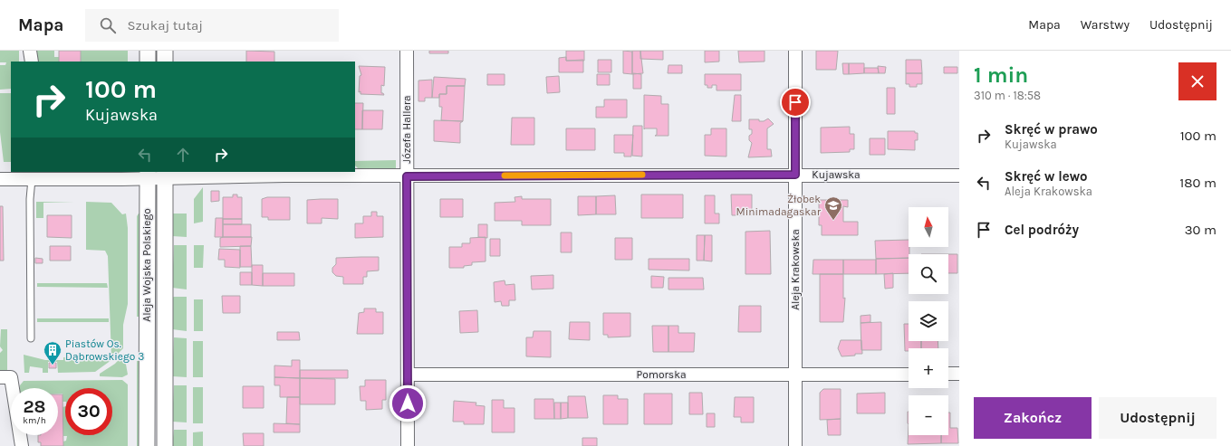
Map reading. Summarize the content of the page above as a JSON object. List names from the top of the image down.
{
  "streets": {
    "street": [
      "Józefa Hallera",
      "Kujawska",
      "Aleja Wojska Polskiego",
      "Aleja Krakowska",
      "Pomorska"
    ]
  },
  "crossings": [
    ["Józefa Hallera", "Kujawska"],
    ["Józefa Hallera", "Pomorska"],
    ["Kujawska", "Aleja Wojska Polskiego"],
    ["Kujawska", "Aleja Krakowska"],
    ["Aleja Krakowska", "Pomorska"]
  ],
  "places": {
    "school or university": ["Żłobek Minimadagaskar"],
    "building": ["Piastów Os. Dąbrowskiego 3"]
  },
  "north": "top",
  "page": {
    "header": "Mapa",
    "search": "Szukaj tutaj",
    "nav": ["Mapa", "Warstwy", "Udostępnij"],
    "heading": ["1 min", "310 m · 18:58"],
    "turn": ["100 m", "Kujawska"],
    "list": [
      {
        "name": "Skręć w prawo",
        "note": "Kujawska",
        "value": "100 m"
      },
      {
        "name": "Skręć w lewo",
        "note": "Aleja Krakowska",
        "value": "180 m"
      },
      {
        "name": "Cel podróży",
        "value": "30 m"
      }
    ],
    "map_buttons": ["+", "−"],
    "speed": "28 km/h",
    "limit": "30",
    "buttons": ["Zakończ", "Udostępnij"]
  }
}
